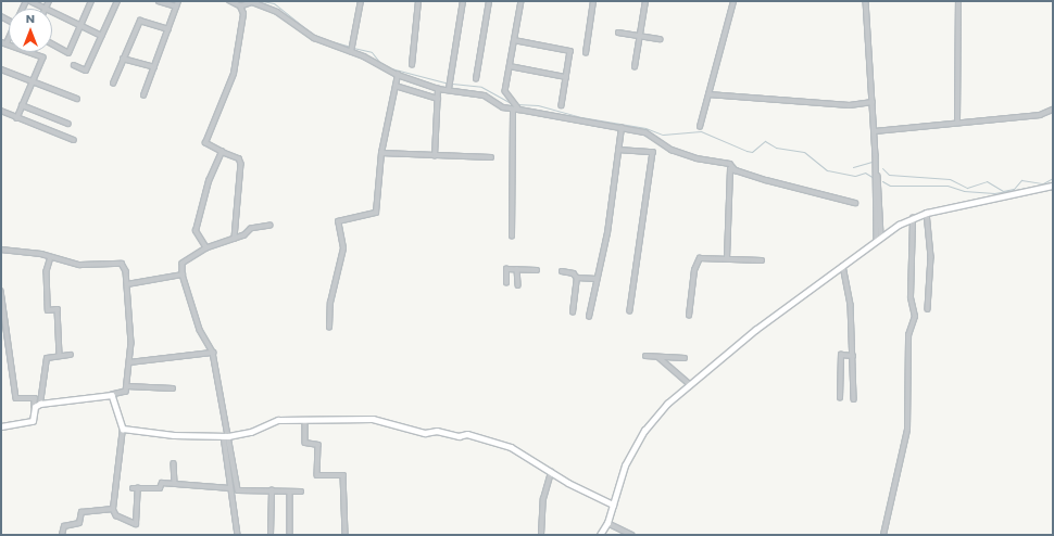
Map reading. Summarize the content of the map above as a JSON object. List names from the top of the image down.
{
  "north": "top"
}
